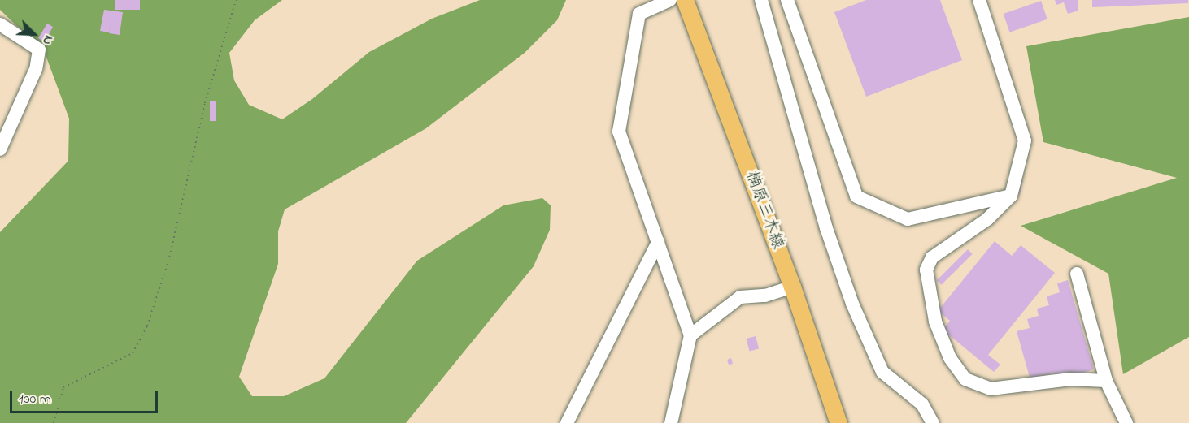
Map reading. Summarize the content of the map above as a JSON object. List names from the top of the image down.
{
  "streets": {
    "main road": ["楠原三木線"]
  },
  "scale_bar": "100 m",
  "north": "bottom right"
}
